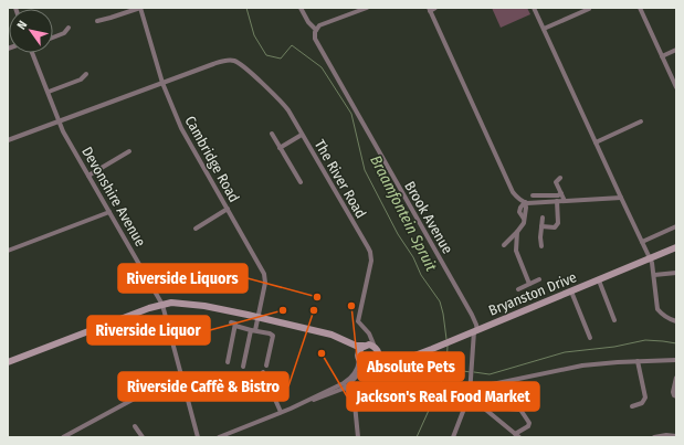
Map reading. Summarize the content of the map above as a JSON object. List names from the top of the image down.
{
  "streets": {
    "main road": ["Bryanston Drive"],
    "street": [
      "Cambridge Road",
      "The River Road",
      "Devonshire Avenue",
      "Brook Avenue"
    ]
  },
  "crossings": [
    ["Cambridge Road", "The River Road"],
    ["The River Road", "Bryanston Drive"],
    ["Brook Avenue", "Bryanston Drive"]
  ],
  "water": ["Braamfontein Spruit"],
  "places": [
    "Riverside Liquors",
    "Absolute Pets",
    "Riverside Liquor",
    "Riverside Caffè & Bistro",
    "Jackson's Real Food Market"
  ],
  "north": "top left"
}
